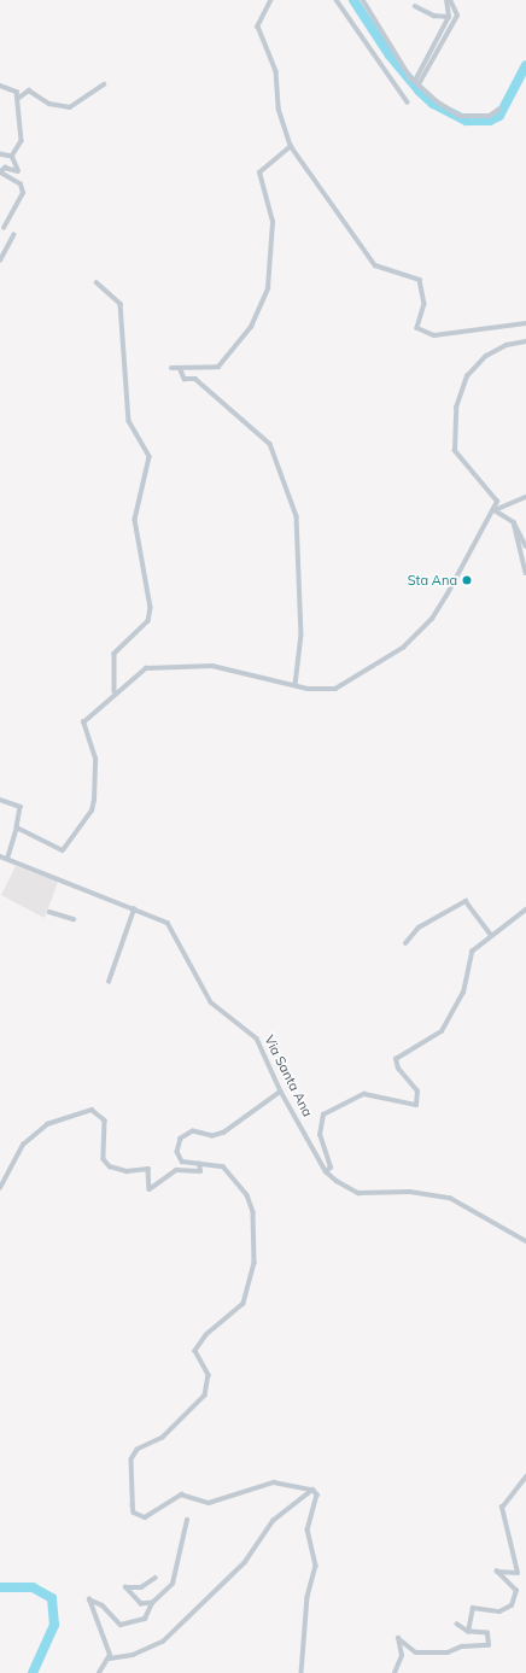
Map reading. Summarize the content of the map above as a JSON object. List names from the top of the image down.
{
  "streets": {
    "street": ["Via Santa Ana"]
  },
  "places": ["Sta Ana"]
}
